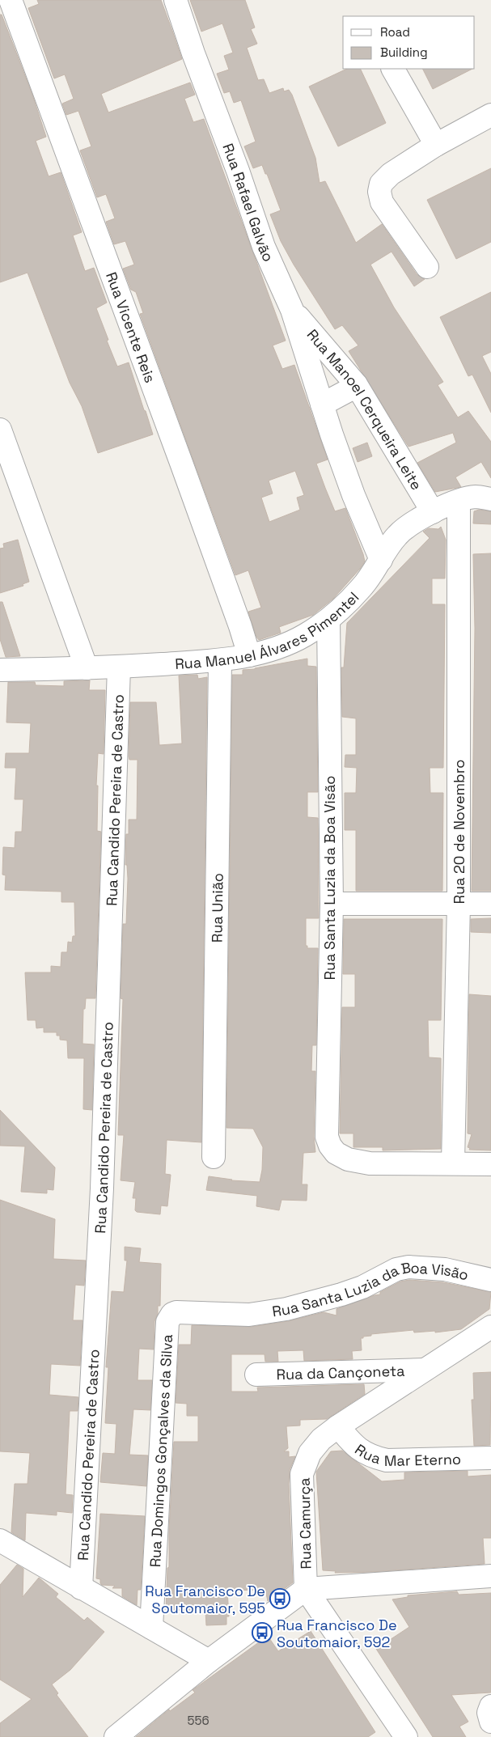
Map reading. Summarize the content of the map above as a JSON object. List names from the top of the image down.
{
  "streets": {
    "street": [
      "Rua Rafael Galvão",
      "Rua Vicente Reis",
      "Rua Manoel Cerqueira Leite",
      "Rua Manuel Álvares Pimentel",
      "Rua Candido Pereira de Castro",
      "Rua 20 de Novembro",
      "Rua Santa Luzia da Boa Visão",
      "Rua União",
      "Rua da Cançoneta",
      "Rua Domingos Gonçalves da Silva",
      "Rua Mar Eterno",
      "Rua Camurça"
    ]
  },
  "crossings": [
    ["Rua Rafael Galvão", "Rua Manoel Cerqueira Leite"],
    ["Rua Rafael Galvão", "Rua Manuel Álvares Pimentel"],
    ["Rua Vicente Reis", "Rua Manuel Álvares Pimentel"],
    ["Rua Manoel Cerqueira Leite", "Rua Manuel Álvares Pimentel"],
    ["Rua Manuel Álvares Pimentel", "Rua Candido Pereira de Castro"],
    ["Rua Manuel Álvares Pimentel", "Rua 20 de Novembro"],
    ["Rua Manuel Álvares Pimentel", "Rua Santa Luzia da Boa Visão"],
    ["Rua Manuel Álvares Pimentel", "Rua União"],
    ["Rua 20 de Novembro", "Rua Santa Luzia da Boa Visão"],
    ["Rua Santa Luzia da Boa Visão", "Rua Domingos Gonçalves da Silva"],
    ["Rua da Cançoneta", "Rua Camurça"],
    ["Rua Mar Eterno", "Rua Camurça"]
  ],
  "places": {
    "bus stop": ["Rua Francisco De Soutomaior, 595", "Rua Francisco De Soutomaior, 592"]
  },
  "house_numbers": ["556"],
  "legend": ["Road", "Building"]
}
